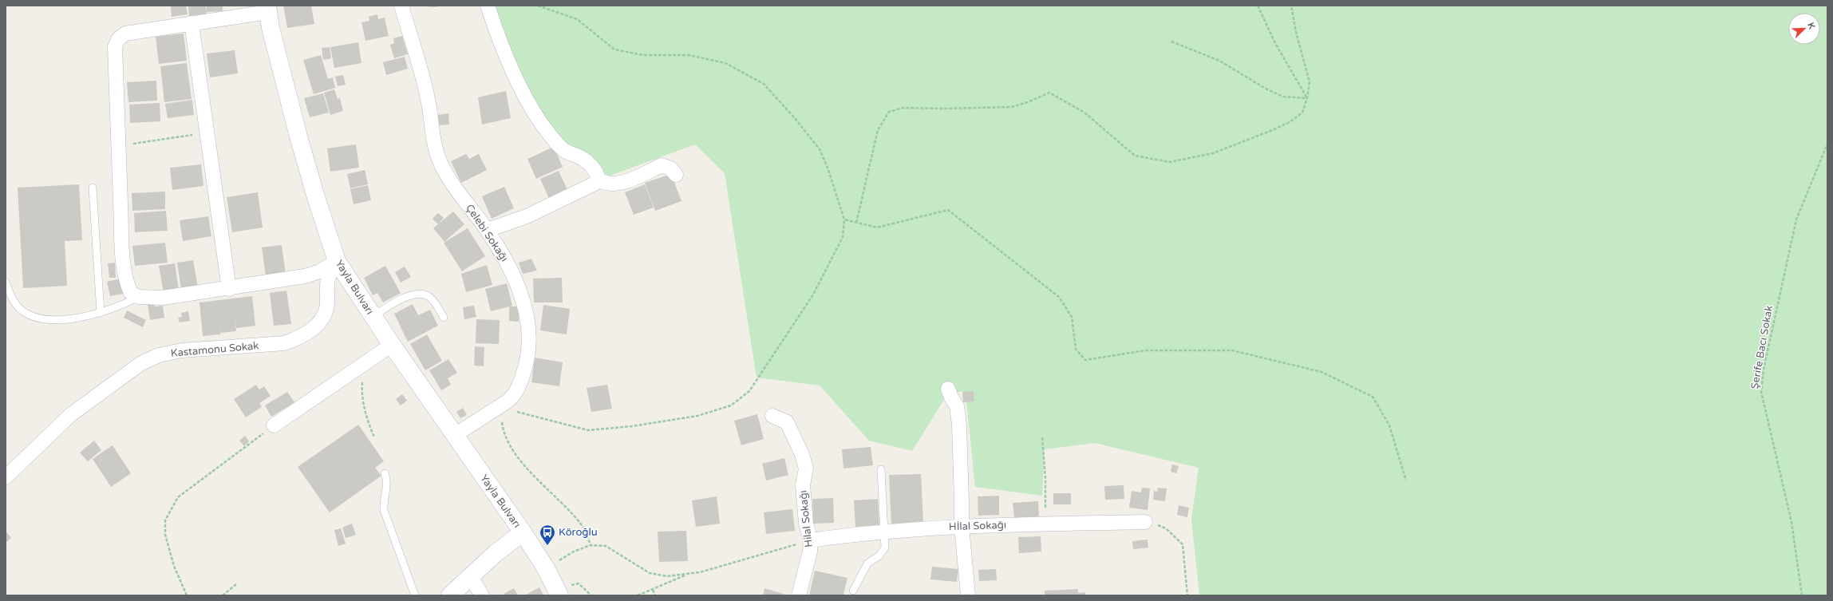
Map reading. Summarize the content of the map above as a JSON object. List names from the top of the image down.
{
  "streets": {
    "main road": ["Yayla Bulvarı"],
    "street": [
      "Çelebi Sokağı",
      "Kastamonu Sokak",
      "Hilal Sokağı",
      "Hİlal Sokağı"
    ],
    "path": ["Şerife Bacı Sokak"]
  },
  "crossings": [
    ["Çelebi Sokağı", "Yayla Bulvarı"],
    ["Yayla Bulvarı", "Kastamonu Sokak"],
    ["Hilal Sokağı", "Hİlal Sokağı"]
  ],
  "places": {
    "bus stop": ["Köroğlu"]
  },
  "north": "top right"
}
